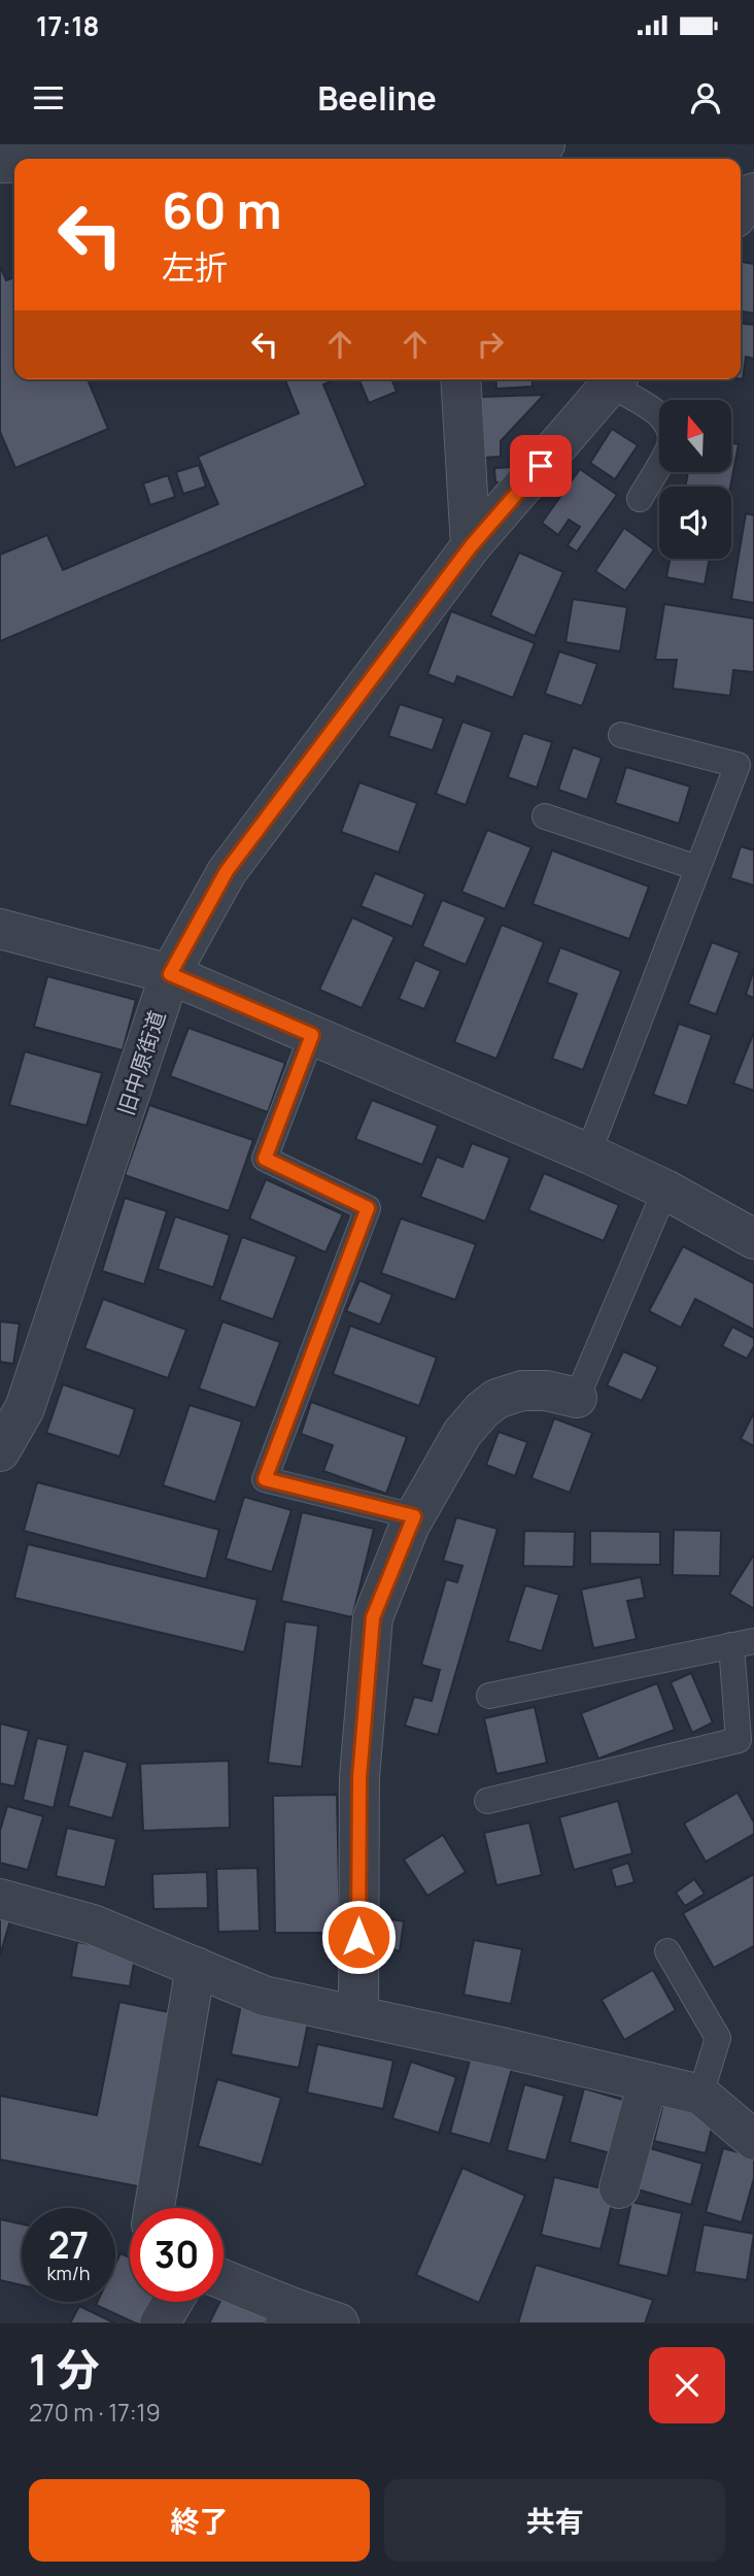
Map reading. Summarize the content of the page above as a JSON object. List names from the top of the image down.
{
  "streets": {
    "street": ["旧中原街道"]
  },
  "north": "top",
  "page": {
    "status": "17:18",
    "header": "Beeline",
    "turn": ["60 m", "左折"],
    "speed": "27 km/h",
    "limit": "30",
    "heading": ["1 分", "270 m · 17:19"],
    "buttons": ["終了", "共有"]
  }
}
